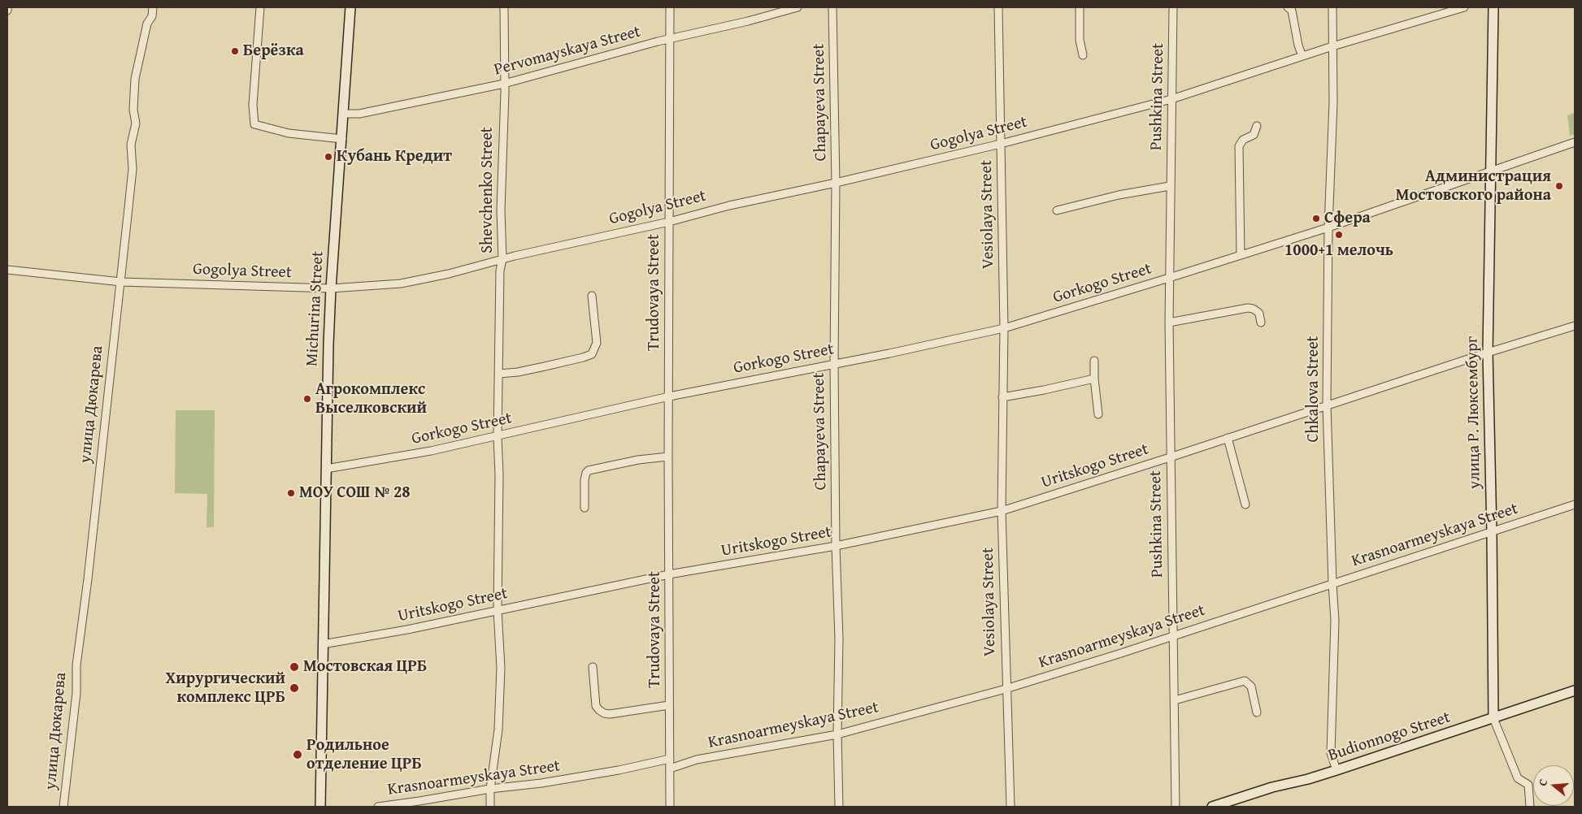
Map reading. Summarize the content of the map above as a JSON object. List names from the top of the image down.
{
  "streets": {
    "street": [
      "Pervomayskaya Street",
      "Pushkina Street",
      "Chapayeva Street",
      "Gogolya Street",
      "Shevchenko Street",
      "Vesiolaya Street",
      "Gorkogo Street",
      "Trudovaya Street",
      "Michurina Street",
      "Chkalova Street",
      "улица Дюкарева",
      "улица Р. Люксембург",
      "Uritskogo Street",
      "Krasnoarmeyskaya Street",
      "Budionnogo Street"
    ]
  },
  "crossings": [
    ["Pervomayskaya Street", "Shevchenko Street"],
    ["Pervomayskaya Street", "Trudovaya Street"],
    ["Pervomayskaya Street", "Michurina Street"],
    ["Pushkina Street", "Gogolya Street"],
    ["Pushkina Street", "Gorkogo Street"],
    ["Pushkina Street", "Uritskogo Street"],
    ["Pushkina Street", "Krasnoarmeyskaya Street"],
    ["Chapayeva Street", "Gogolya Street"],
    ["Chapayeva Street", "Gorkogo Street"],
    ["Chapayeva Street", "Uritskogo Street"],
    ["Chapayeva Street", "Krasnoarmeyskaya Street"],
    ["Gogolya Street", "Shevchenko Street"],
    ["Gogolya Street", "Vesiolaya Street"],
    ["Gogolya Street", "Trudovaya Street"],
    ["Gogolya Street", "Michurina Street"],
    ["Gogolya Street", "Chkalova Street"],
    ["Gogolya Street", "улица Дюкарева"],
    ["Shevchenko Street", "Gorkogo Street"],
    ["Shevchenko Street", "Uritskogo Street"],
    ["Shevchenko Street", "Krasnoarmeyskaya Street"],
    ["Vesiolaya Street", "Gorkogo Street"],
    ["Vesiolaya Street", "Uritskogo Street"],
    ["Vesiolaya Street", "Krasnoarmeyskaya Street"],
    ["Gorkogo Street", "Trudovaya Street"],
    ["Gorkogo Street", "Michurina Street"],
    ["Gorkogo Street", "Chkalova Street"],
    ["Gorkogo Street", "улица Р. Люксембург"],
    ["Trudovaya Street", "Uritskogo Street"],
    ["Trudovaya Street", "Krasnoarmeyskaya Street"],
    ["Michurina Street", "Uritskogo Street"],
    ["Chkalova Street", "Uritskogo Street"],
    ["Chkalova Street", "Krasnoarmeyskaya Street"],
    ["Chkalova Street", "Budionnogo Street"],
    ["улица Р. Люксембург", "Uritskogo Street"],
    ["улица Р. Люксембург", "Krasnoarmeyskaya Street"],
    ["улица Р. Люксембург", "Budionnogo Street"]
  ],
  "places": [
    "Берёзка",
    "Кубань Кредит",
    "Администрация Мостовского района",
    "Сфера",
    "1000+1 мелочь",
    "Агрокомплекс Выселковский",
    "МОУ СОШ № 28",
    "Мостовская ЦРБ",
    "Хирургический комплекс ЦРБ",
    "Родильное отделение ЦРБ"
  ],
  "north": "left"
}
